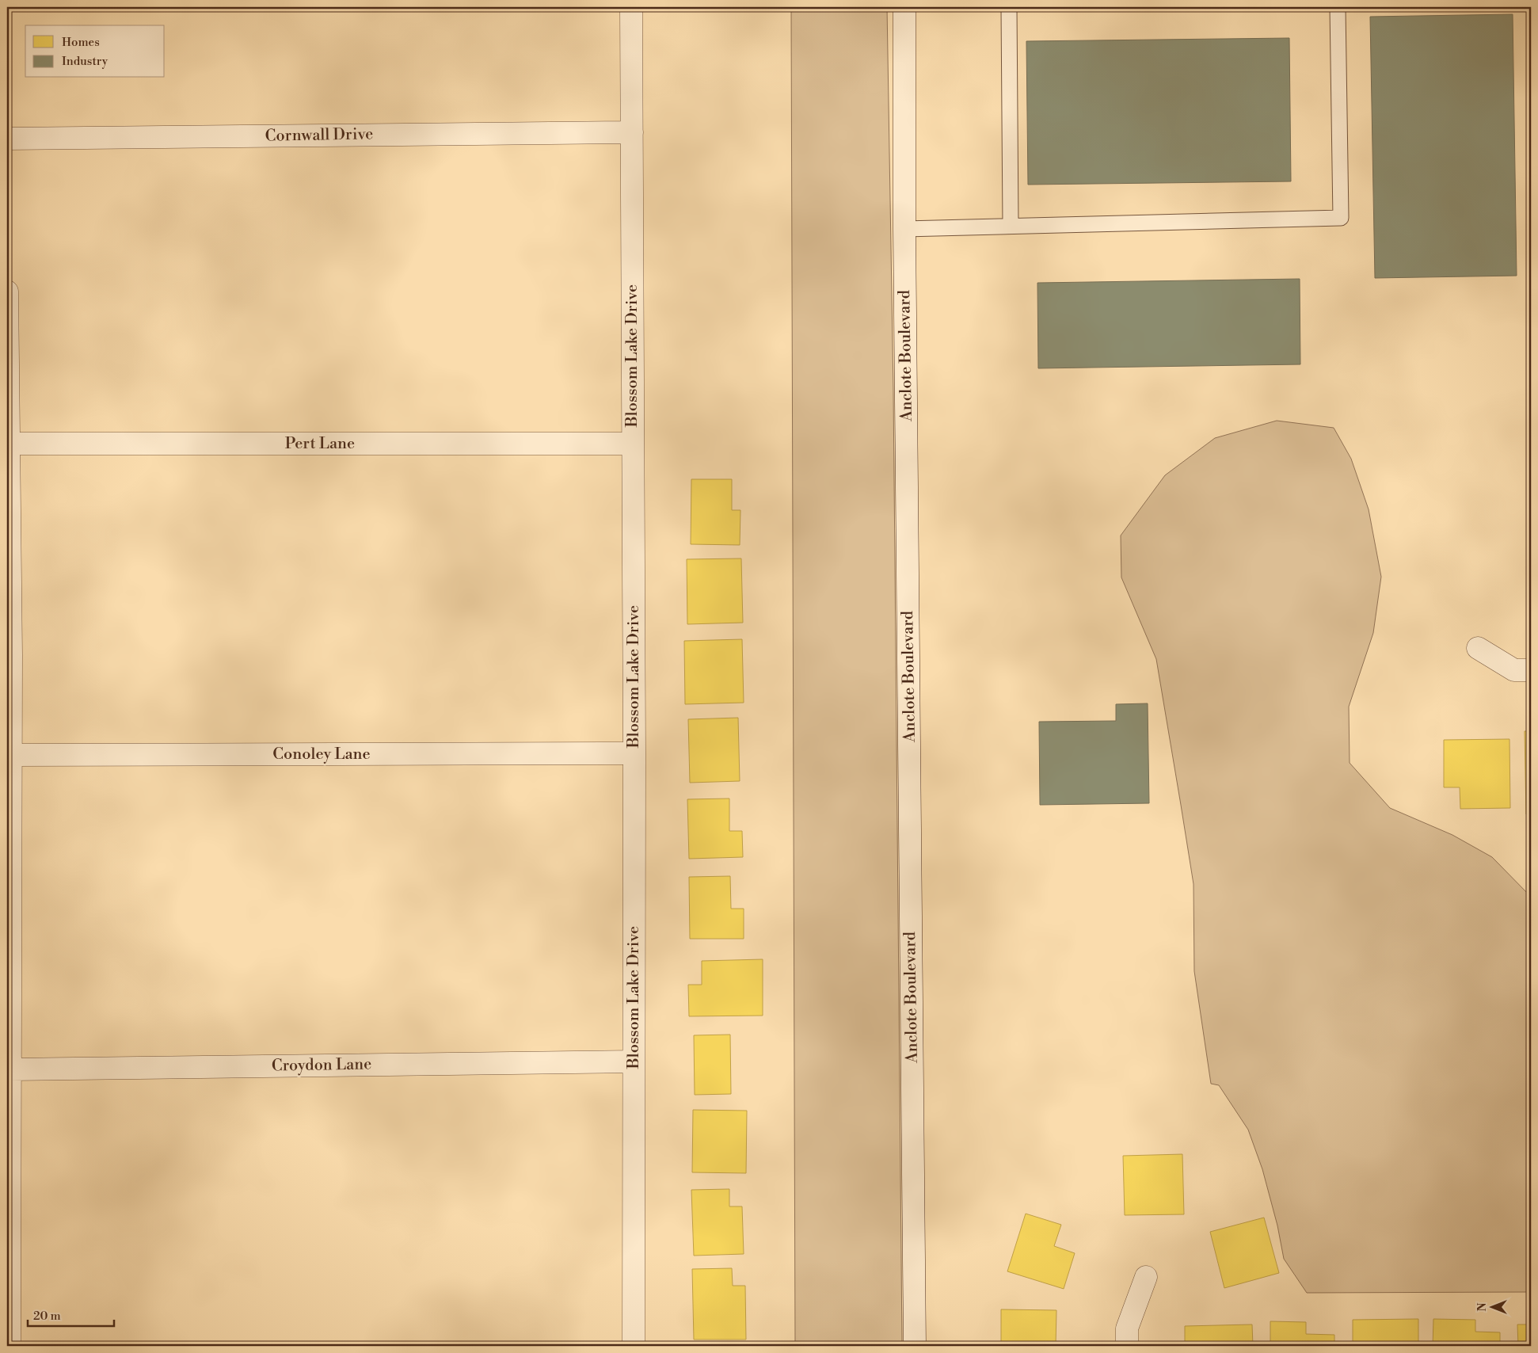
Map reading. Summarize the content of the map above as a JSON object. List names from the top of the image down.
{
  "streets": {
    "street": [
      "Cornwall Drive",
      "Blossom Lake Drive",
      "Anclote Boulevard",
      "Pert Lane",
      "Conoley Lane",
      "Croydon Lane"
    ]
  },
  "crossings": [
    ["Cornwall Drive", "Blossom Lake Drive"],
    ["Blossom Lake Drive", "Pert Lane"],
    ["Blossom Lake Drive", "Conoley Lane"],
    ["Blossom Lake Drive", "Croydon Lane"]
  ],
  "legend": ["Homes", "Industry"],
  "scale_bar": "20 m",
  "north": "left"
}
